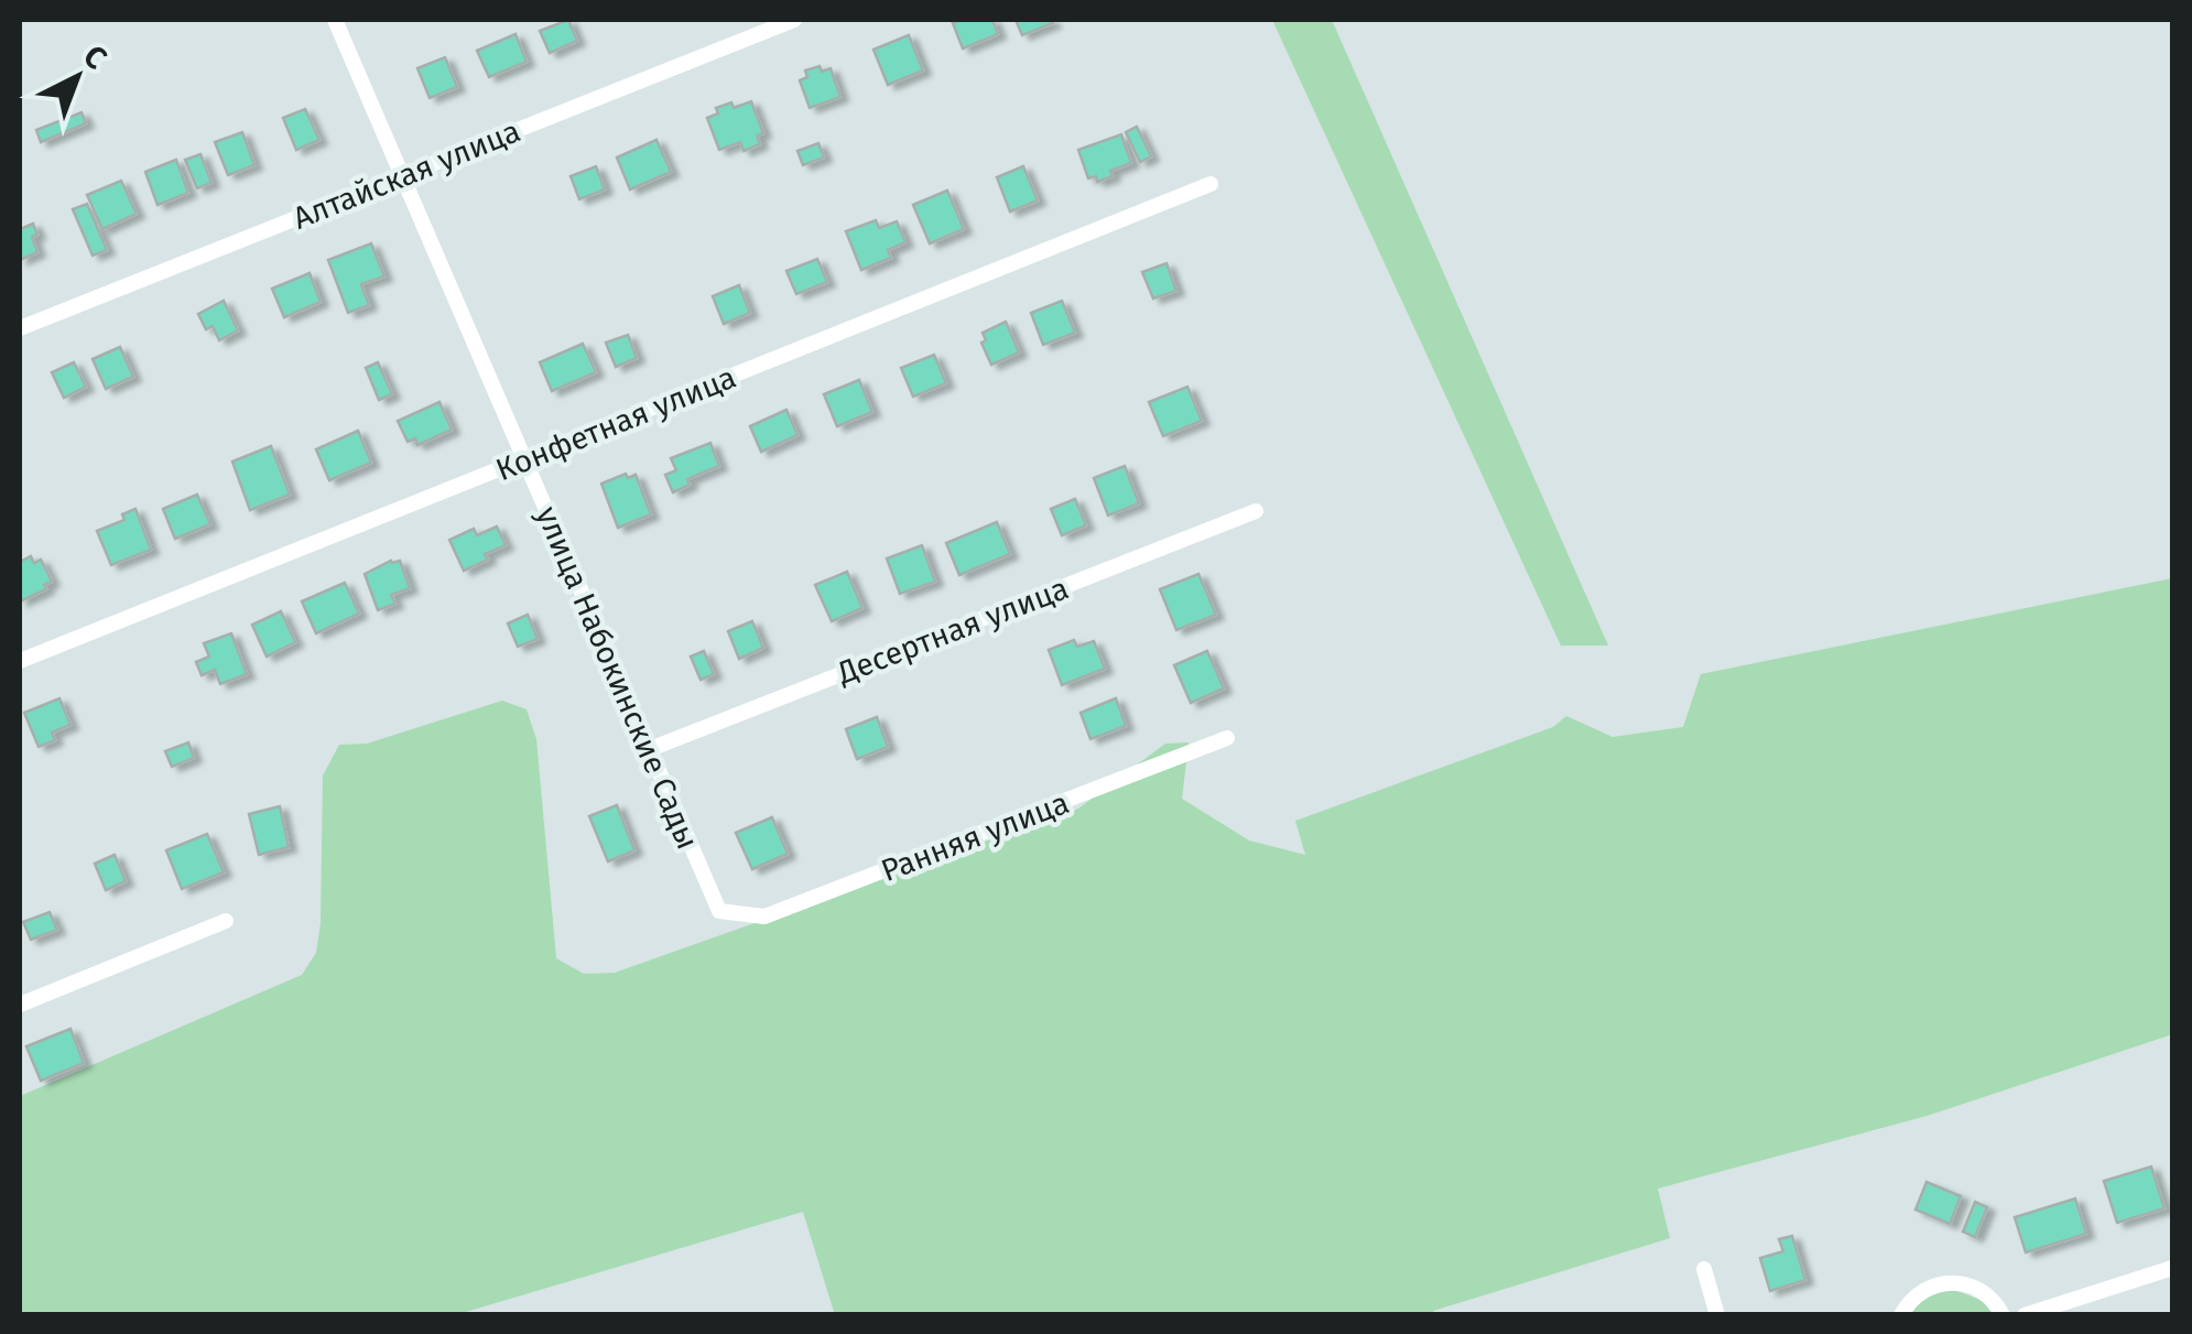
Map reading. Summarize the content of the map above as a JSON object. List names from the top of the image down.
{
  "streets": {
    "street": [
      "Алтайская улица",
      "Конфетная улица",
      "Десертная улица",
      "улица Набокинские Сады",
      "Ранняя улица"
    ]
  },
  "crossings": [
    ["Алтайская улица", "улица Набокинские Сады"],
    ["Конфетная улица", "улица Набокинские Сады"],
    ["Десертная улица", "улица Набокинские Сады"],
    ["улица Набокинские Сады", "Ранняя улица"]
  ],
  "north": "top right"
}
